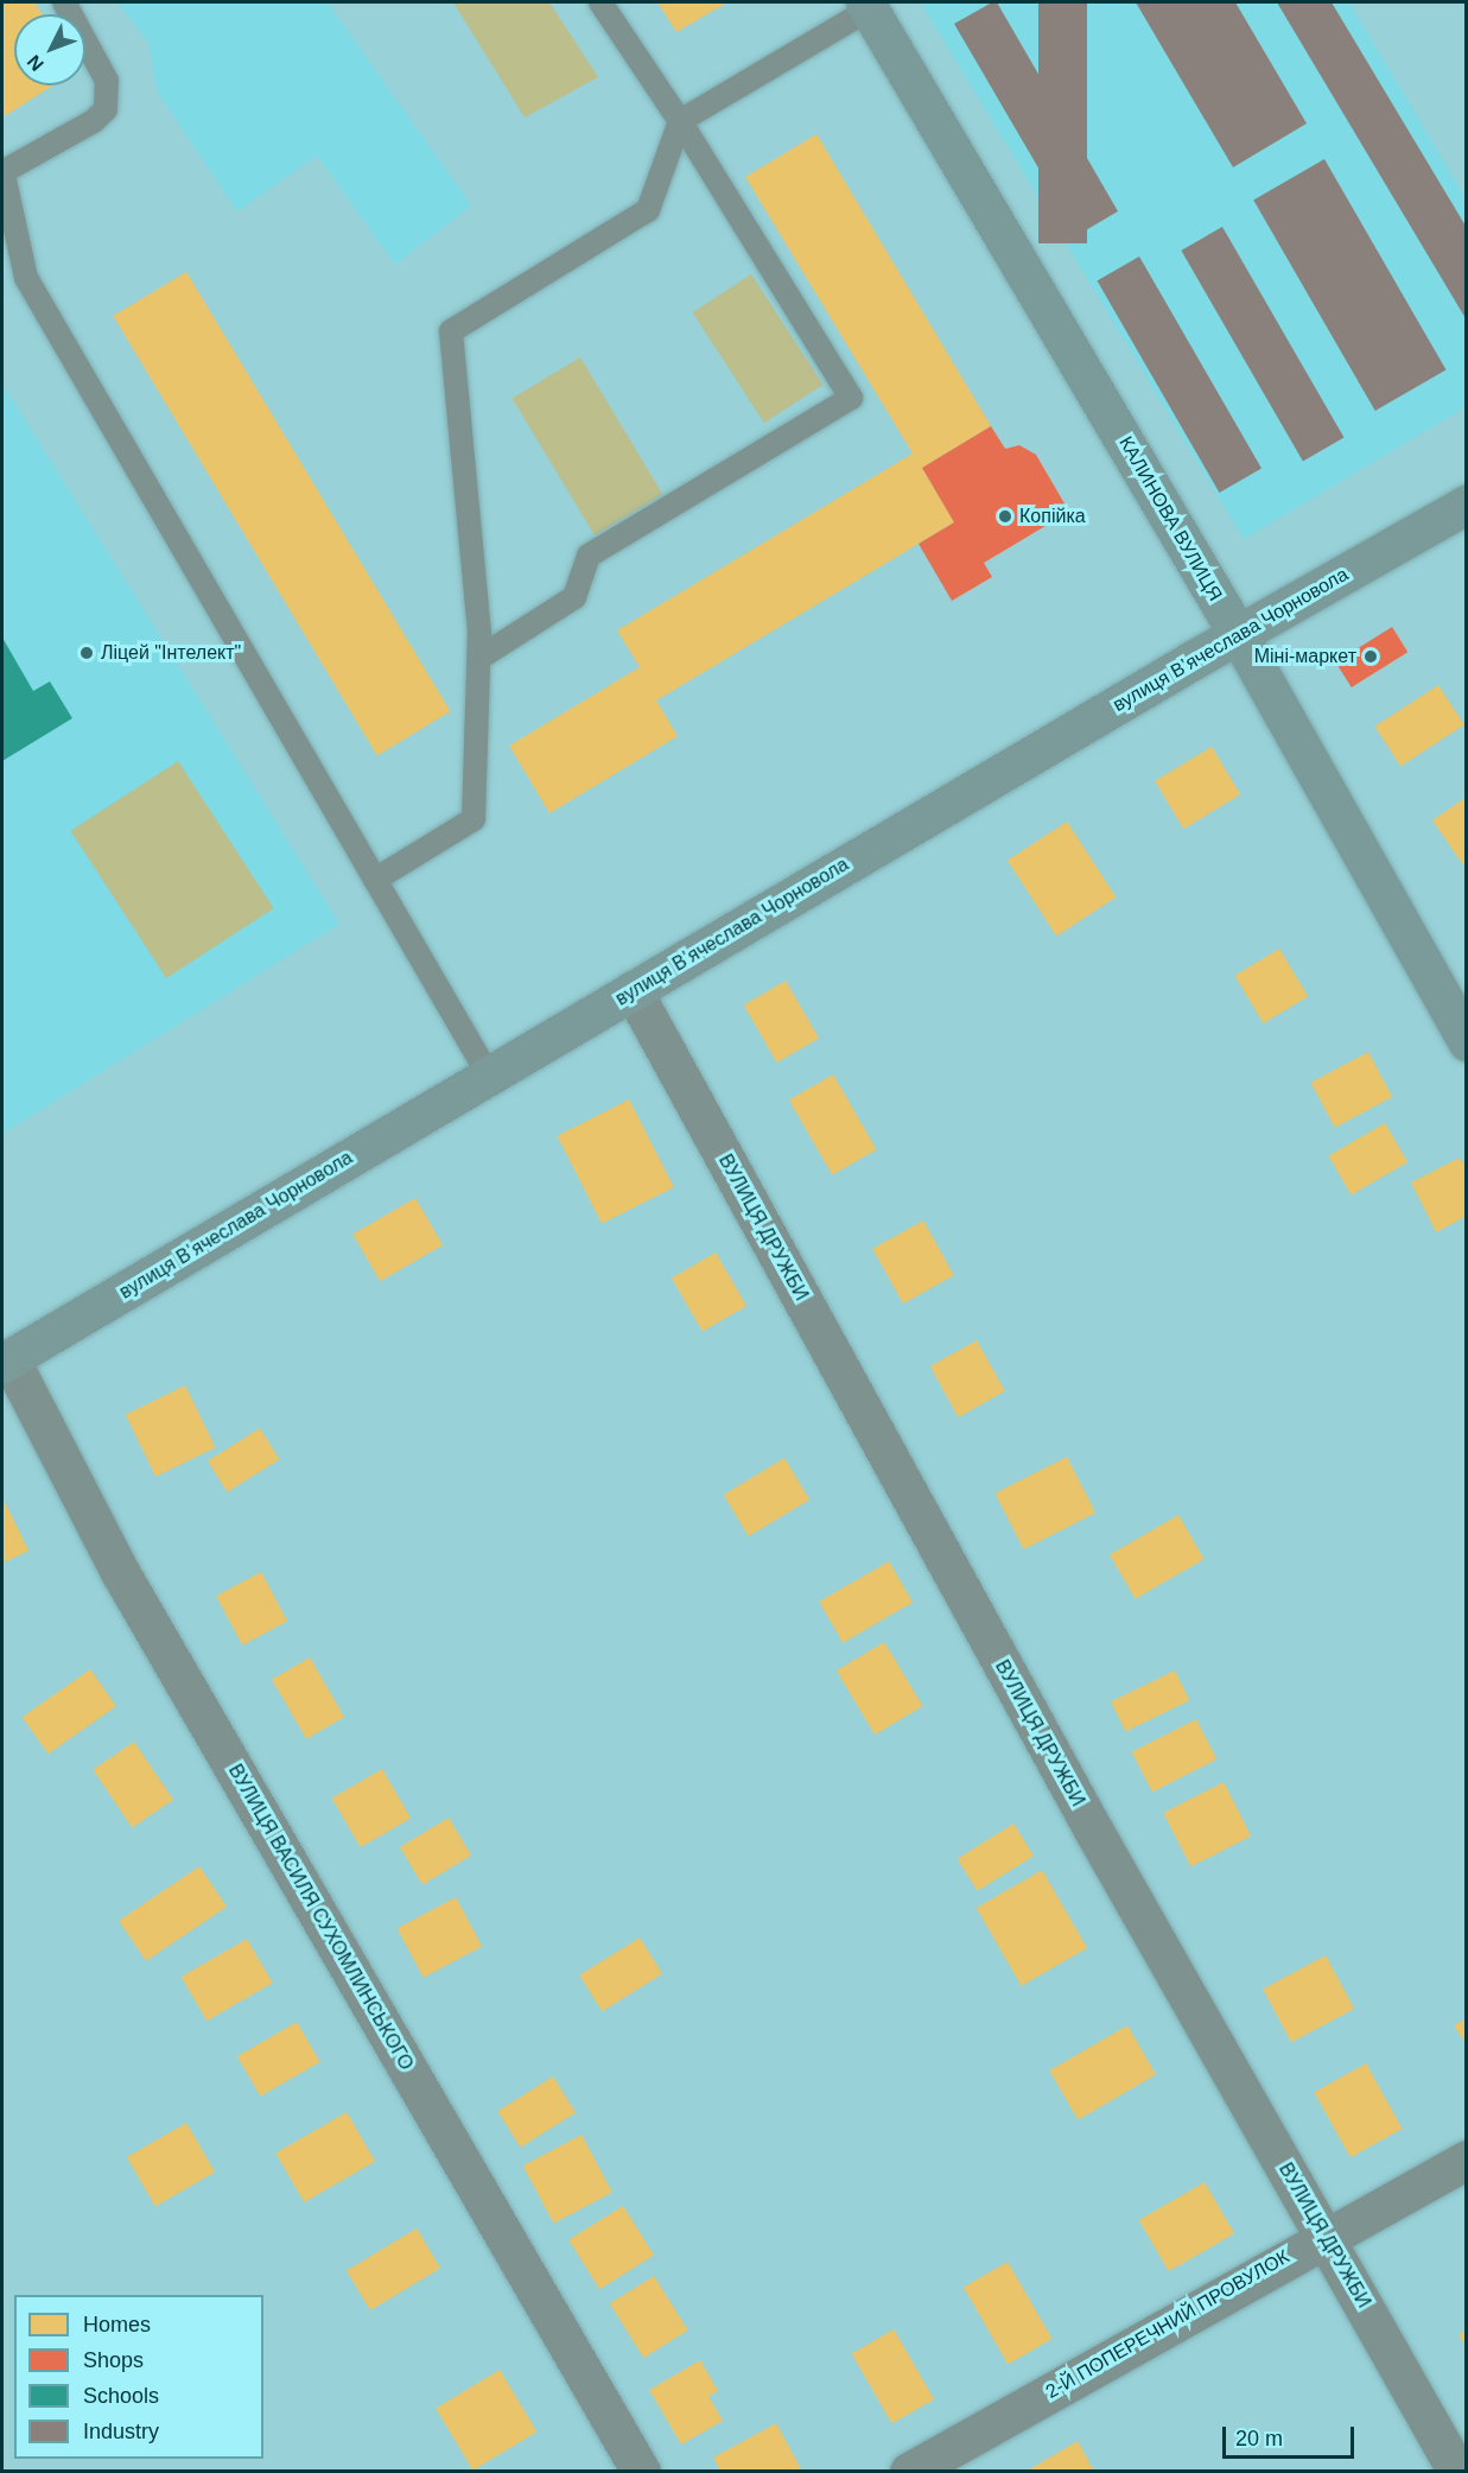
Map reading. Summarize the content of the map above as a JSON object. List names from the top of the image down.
{
  "streets": {
    "street": [
      "КАЛИНОВА ВУЛИЦЯ",
      "вулиця Вʼячеслава Чорновола",
      "ВУЛИЦЯ ДРУЖБИ",
      "ВУЛИЦЯ ВАСИЛЯ СУХОМЛИНСЬКОГО",
      "2-Й ПОПЕРЕЧНИЙ ПРОВУЛОК"
    ]
  },
  "crossings": [
    ["КАЛИНОВА ВУЛИЦЯ", "вулиця Вʼячеслава Чорновола"],
    ["вулиця Вʼячеслава Чорновола", "ВУЛИЦЯ ДРУЖБИ"],
    ["вулиця Вʼячеслава Чорновола", "ВУЛИЦЯ ВАСИЛЯ СУХОМЛИНСЬКОГО"],
    ["ВУЛИЦЯ ДРУЖБИ", "2-Й ПОПЕРЕЧНИЙ ПРОВУЛОК"]
  ],
  "places": ["Копійка", "Ліцей \"Інтелект\"", "Міні-маркет"],
  "legend": [
    "Homes",
    "Shops",
    "Schools",
    "Industry"
  ],
  "scale_bar": "20 m",
  "north": "bottom left"
}
